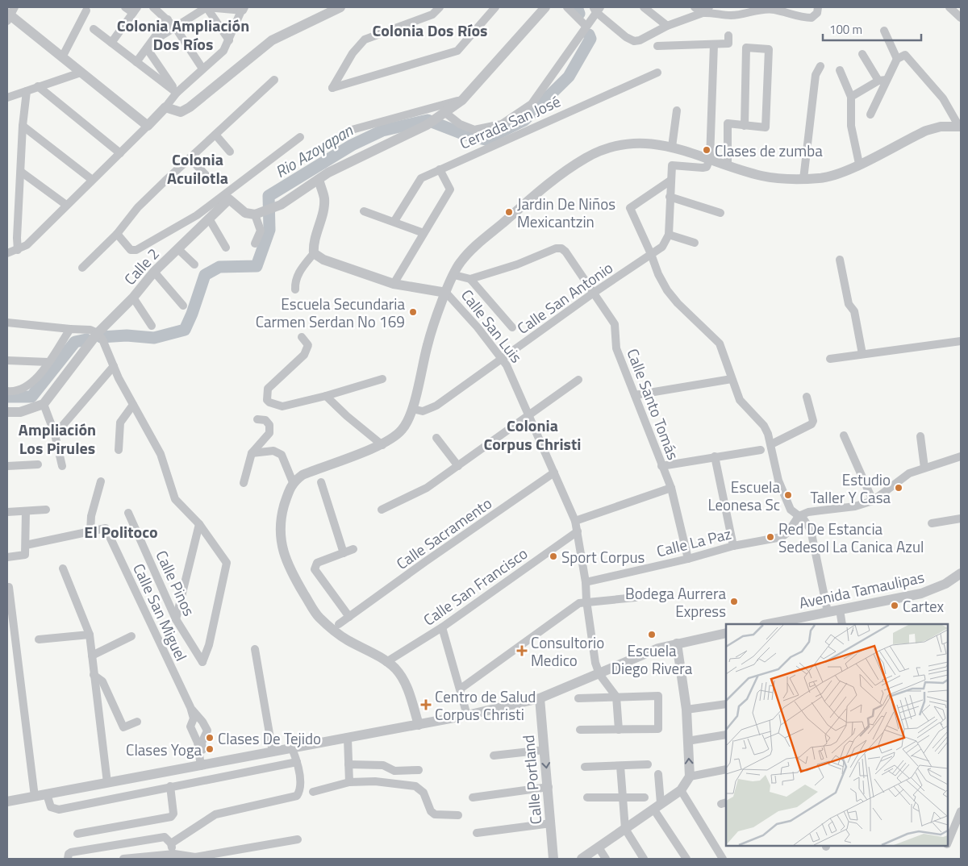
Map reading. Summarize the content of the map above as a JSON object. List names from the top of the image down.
{
  "streets": {
    "street": [
      "Cerrada San José",
      "Calle 2",
      "Calle San Antonio",
      "Calle San Luis",
      "Calle Santo Tomás",
      "Calle Sacramento",
      "Calle La Paz",
      "Calle Pinos",
      "Calle San Francisco",
      "Avenida Tamaulipas",
      "Calle San Miguel",
      "Calle Portland"
    ]
  },
  "crossings": [
    ["Calle San Antonio", "Calle San Luis"],
    ["Calle San Antonio", "Calle Santo Tomás"],
    ["Calle San Luis", "Calle Sacramento"],
    ["Calle San Luis", "Calle La Paz"],
    ["Calle San Luis", "Calle San Francisco"],
    ["Calle Santo Tomás", "Calle La Paz"]
  ],
  "districts": [
    "Colonia Ampliación Dos Ríos",
    "Colonia Dos Ríos",
    "Colonia Acuilotla",
    "Colonia Corpus Christi",
    "Ampliación Los Pirules",
    "El Politoco"
  ],
  "water": ["Rio Azoyapan"],
  "places": {
    "other": [
      "Clases de zumba",
      "Jardin De Niños Mexicantzin",
      "Escuela Secundaria Carmen Serdan No 169",
      "Estudio Taller Y Casa",
      "Escuela Leonesa Sc",
      "Red De Estancia Sedesol La Canica Azul",
      "Sport Corpus",
      "Bodega Aurrera Express",
      "Cartex",
      "Escuela Diego Rivera",
      "Clases De Tejido",
      "Clases Yoga"
    ],
    "health": ["Consultorio Medico", "Centro de Salud Corpus Christi"]
  },
  "scale_bar": "100 m"
}
